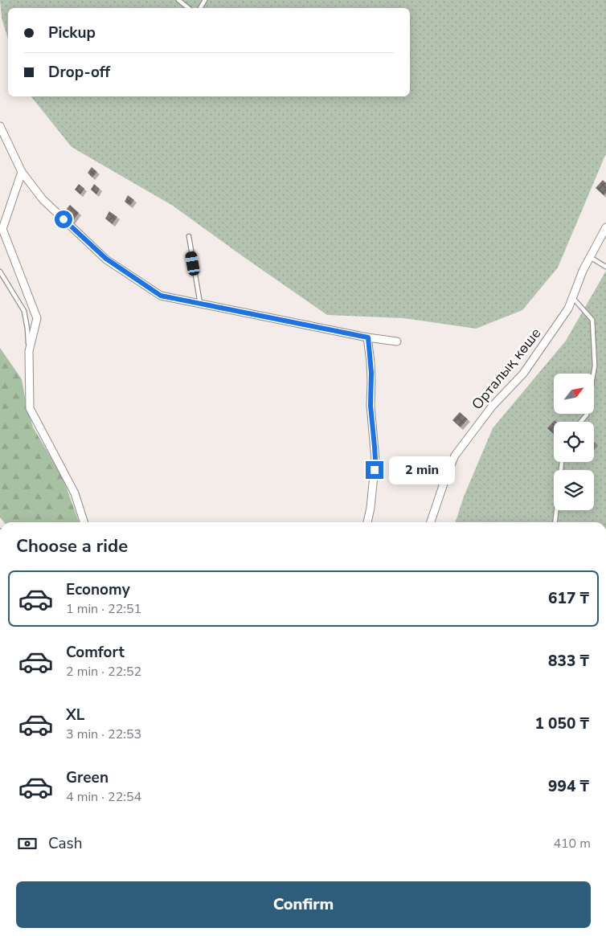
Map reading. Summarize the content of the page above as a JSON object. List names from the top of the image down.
{
  "streets": {
    "street": ["Орталық көше"]
  },
  "north": "top right",
  "page": {
    "banner": ["Pickup", "Drop-off"],
    "bubble": "2 min",
    "heading": "Choose a ride",
    "list": [
      {
        "name": "Economy",
        "note": "1 min · 22:51",
        "value": "617 ₸"
      },
      {
        "name": "Comfort",
        "note": "2 min · 22:52",
        "value": "833 ₸"
      },
      {
        "name": "XL",
        "note": "3 min · 22:53",
        "value": "1 050 ₸"
      },
      {
        "name": "Green",
        "note": "4 min · 22:54",
        "value": "994 ₸"
      }
    ],
    "pay": ["Cash", "410 m"],
    "buttons": "Confirm"
  }
}
